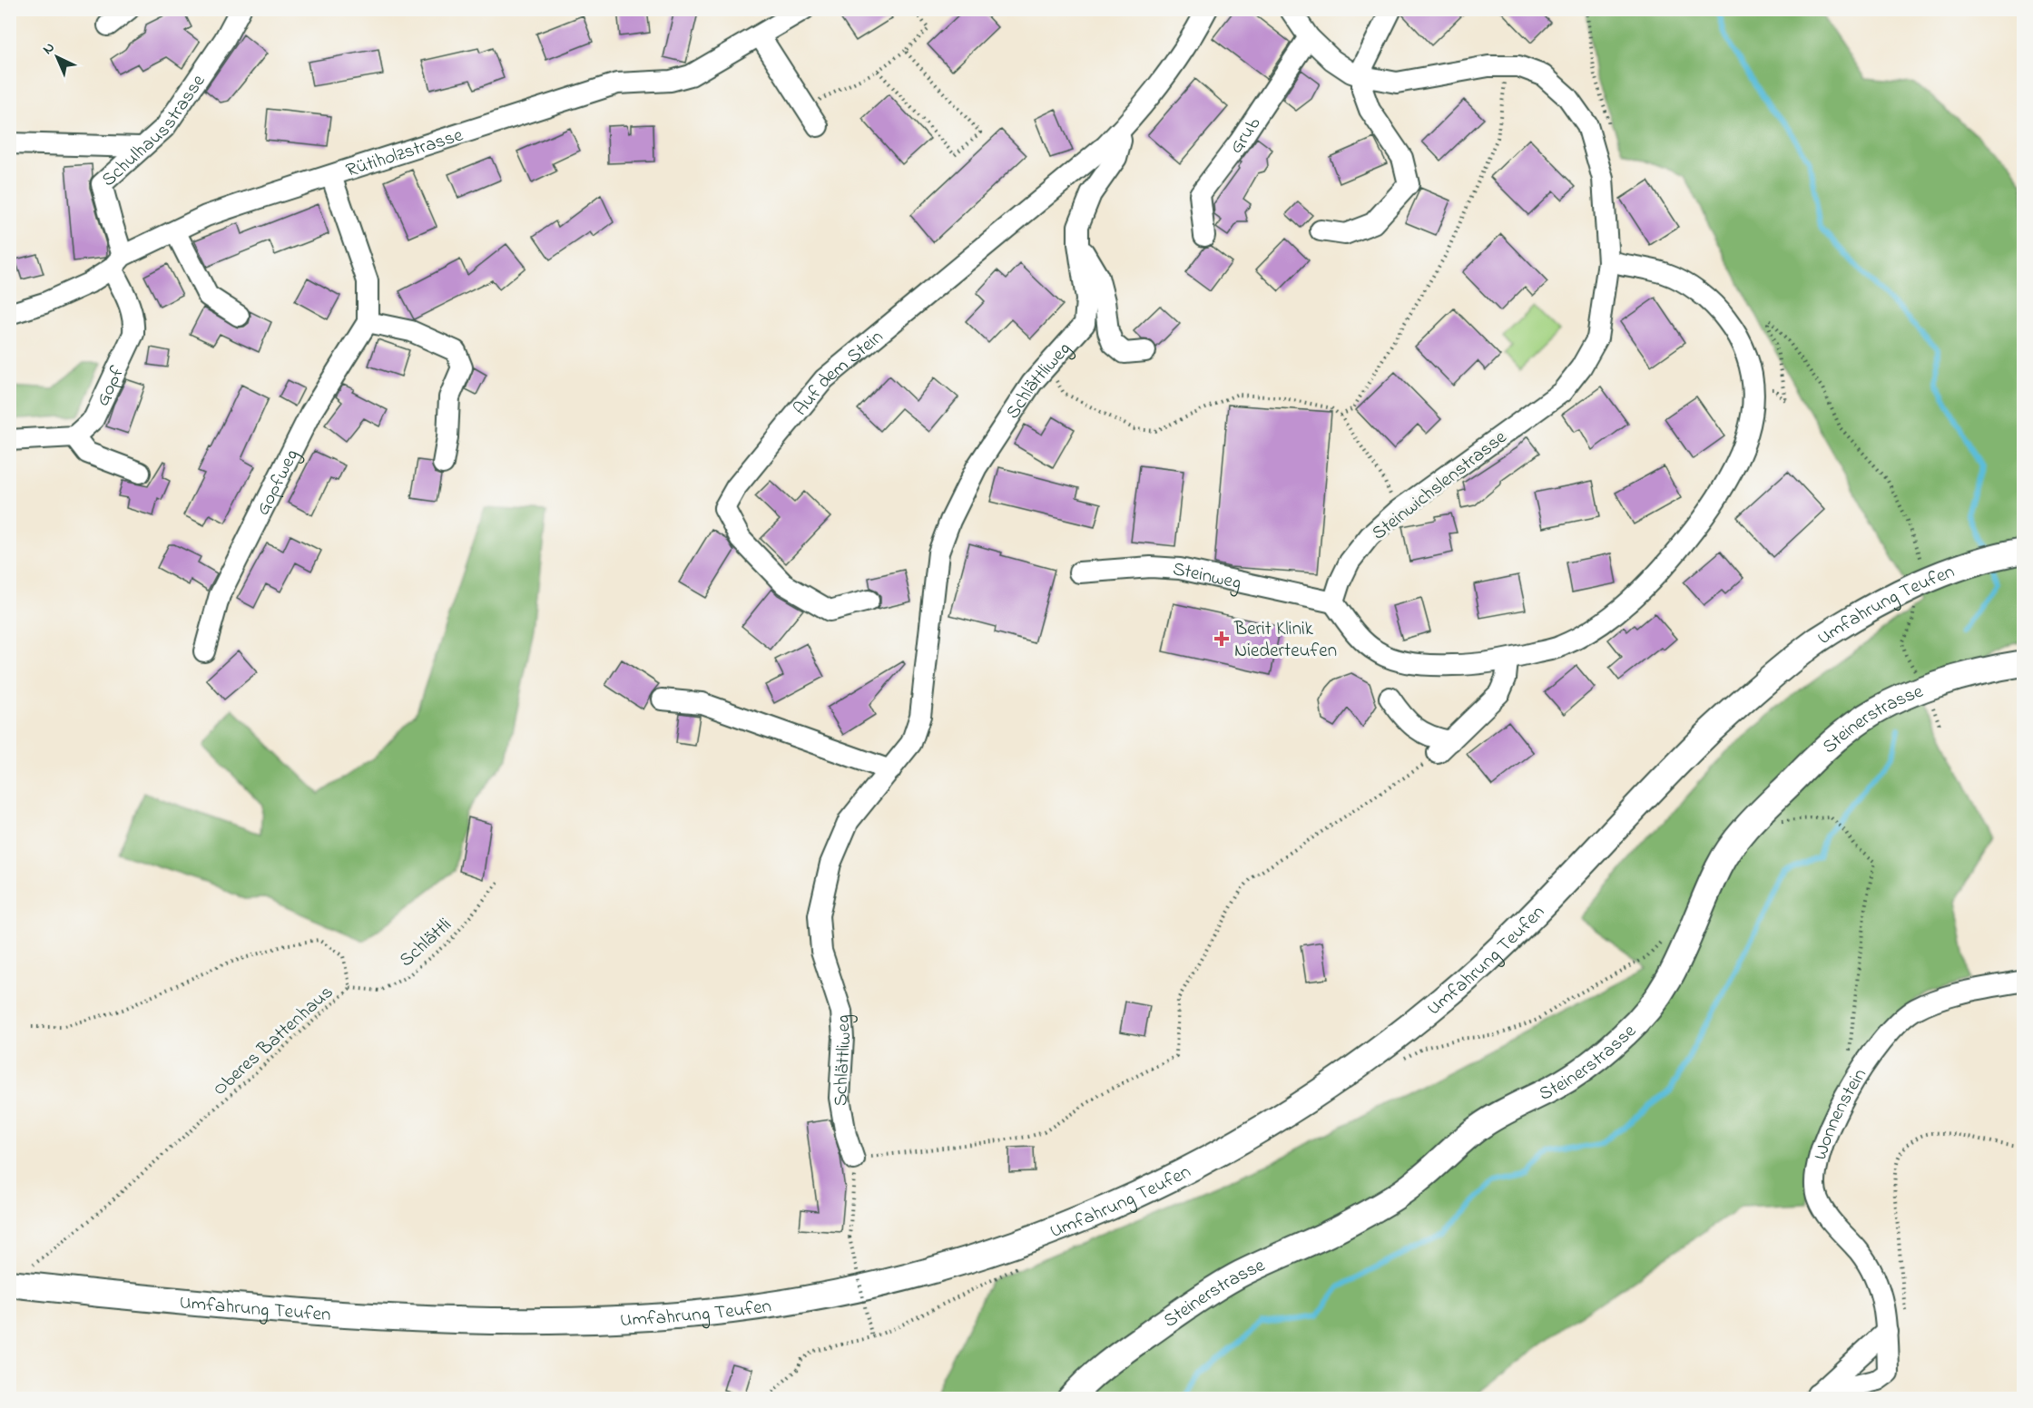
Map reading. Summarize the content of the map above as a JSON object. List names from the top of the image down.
{
  "streets": {
    "main road": ["Umfahrung Teufen", "Steinerstrasse"],
    "street": [
      "Schulhausstrasse",
      "Grub",
      "Rütiholzstrasse",
      "Auf dem Stein",
      "Schlättliweg",
      "Gopf",
      "Gopfweg",
      "Steinwichslenstrasse",
      "Steinweg",
      "Wonnenstein"
    ],
    "path": ["Schlättli", "Oberes Battenhaus"]
  },
  "crossings": [
    ["Schulhausstrasse", "Rütiholzstrasse"],
    ["Schulhausstrasse", "Gopf"],
    ["Grub", "Steinwichslenstrasse"],
    ["Rütiholzstrasse", "Gopf"],
    ["Auf dem Stein", "Schlättliweg"],
    ["Steinwichslenstrasse", "Steinweg"],
    ["Umfahrung Teufen", "Oberes Battenhaus"],
    ["Schlättli", "Oberes Battenhaus"]
  ],
  "places": {
    "health": ["Berit Klinik Niederteufen"]
  },
  "north": "top left"
}
